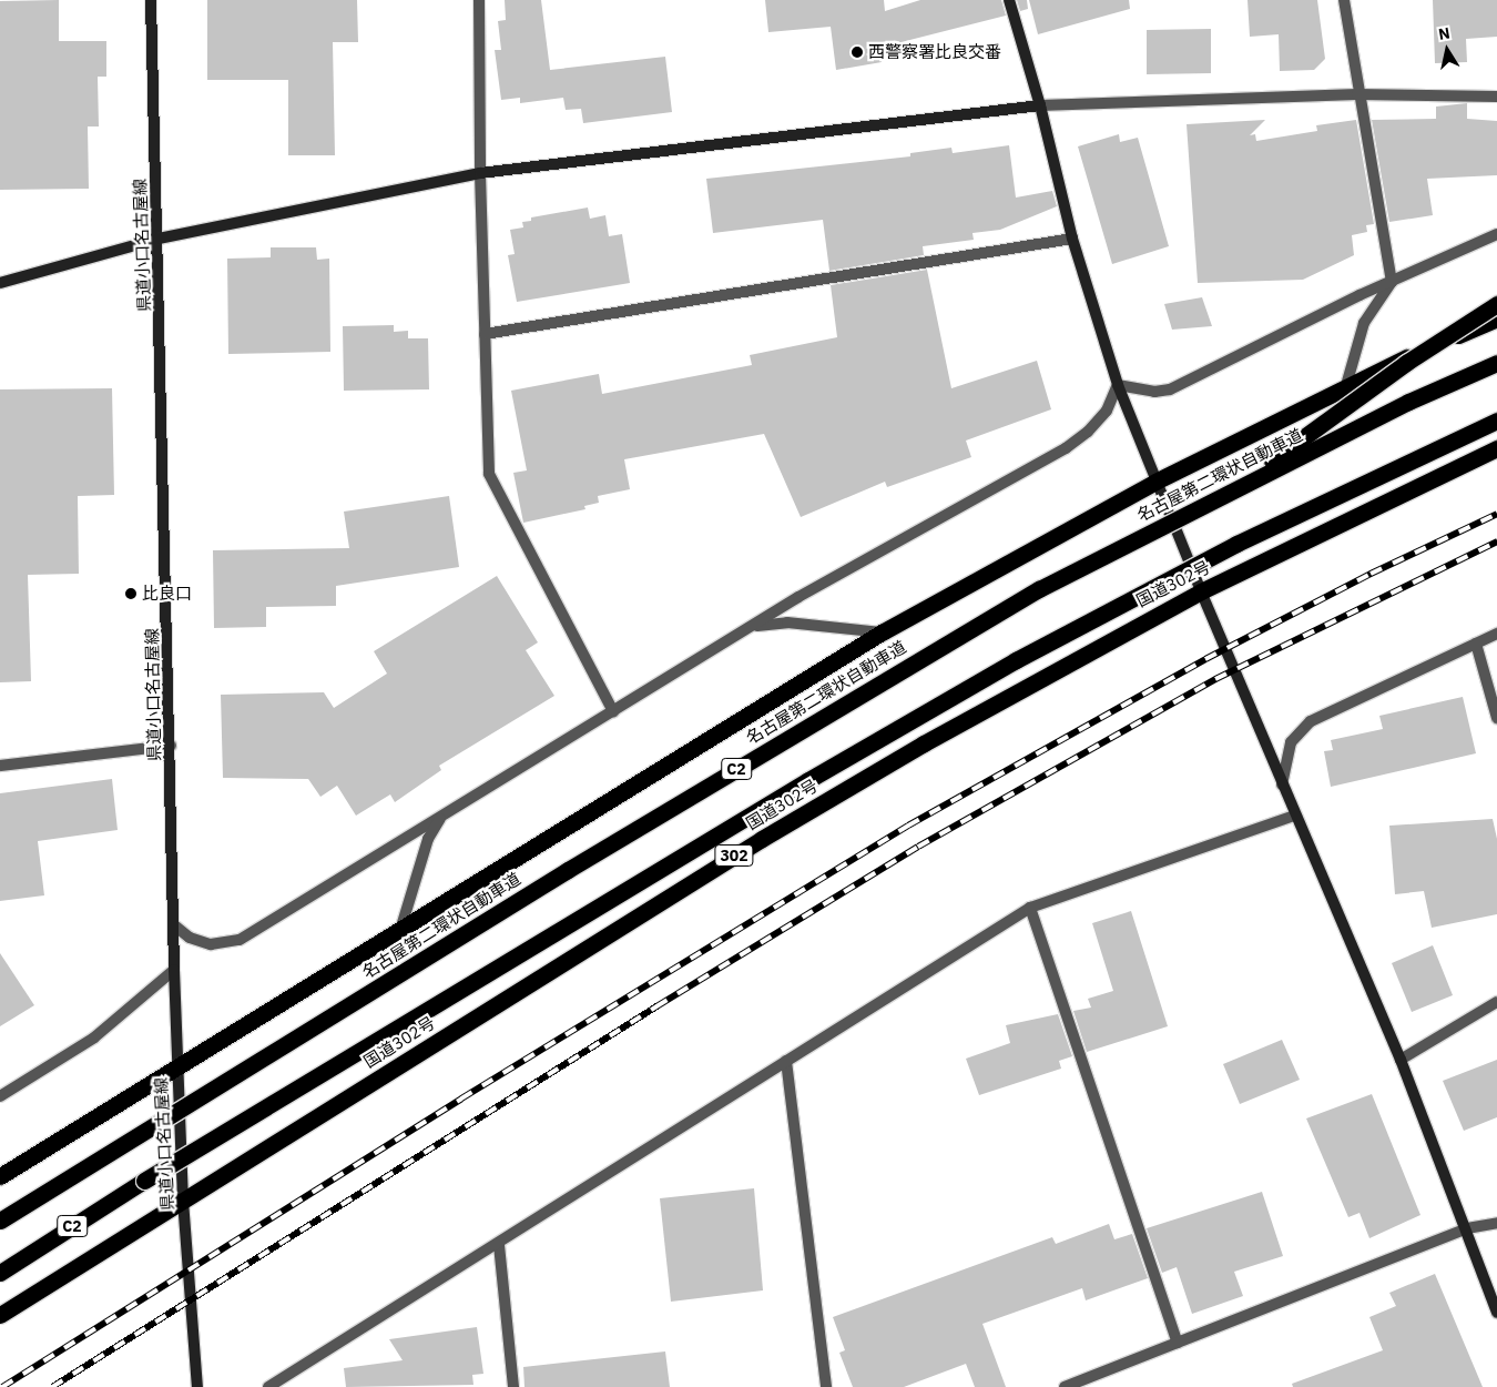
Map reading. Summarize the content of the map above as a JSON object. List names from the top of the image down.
{
  "streets": {
    "highway": [
      "名古屋第二環状自動車道",
      "国道302号",
      "C2",
      "302"
    ],
    "street": ["県道小口名古屋線"]
  },
  "crossings": [
    ["県道小口名古屋線", "国道302号"]
  ],
  "places": ["西警察署比良交番", "比良口"],
  "north": "top"
}
